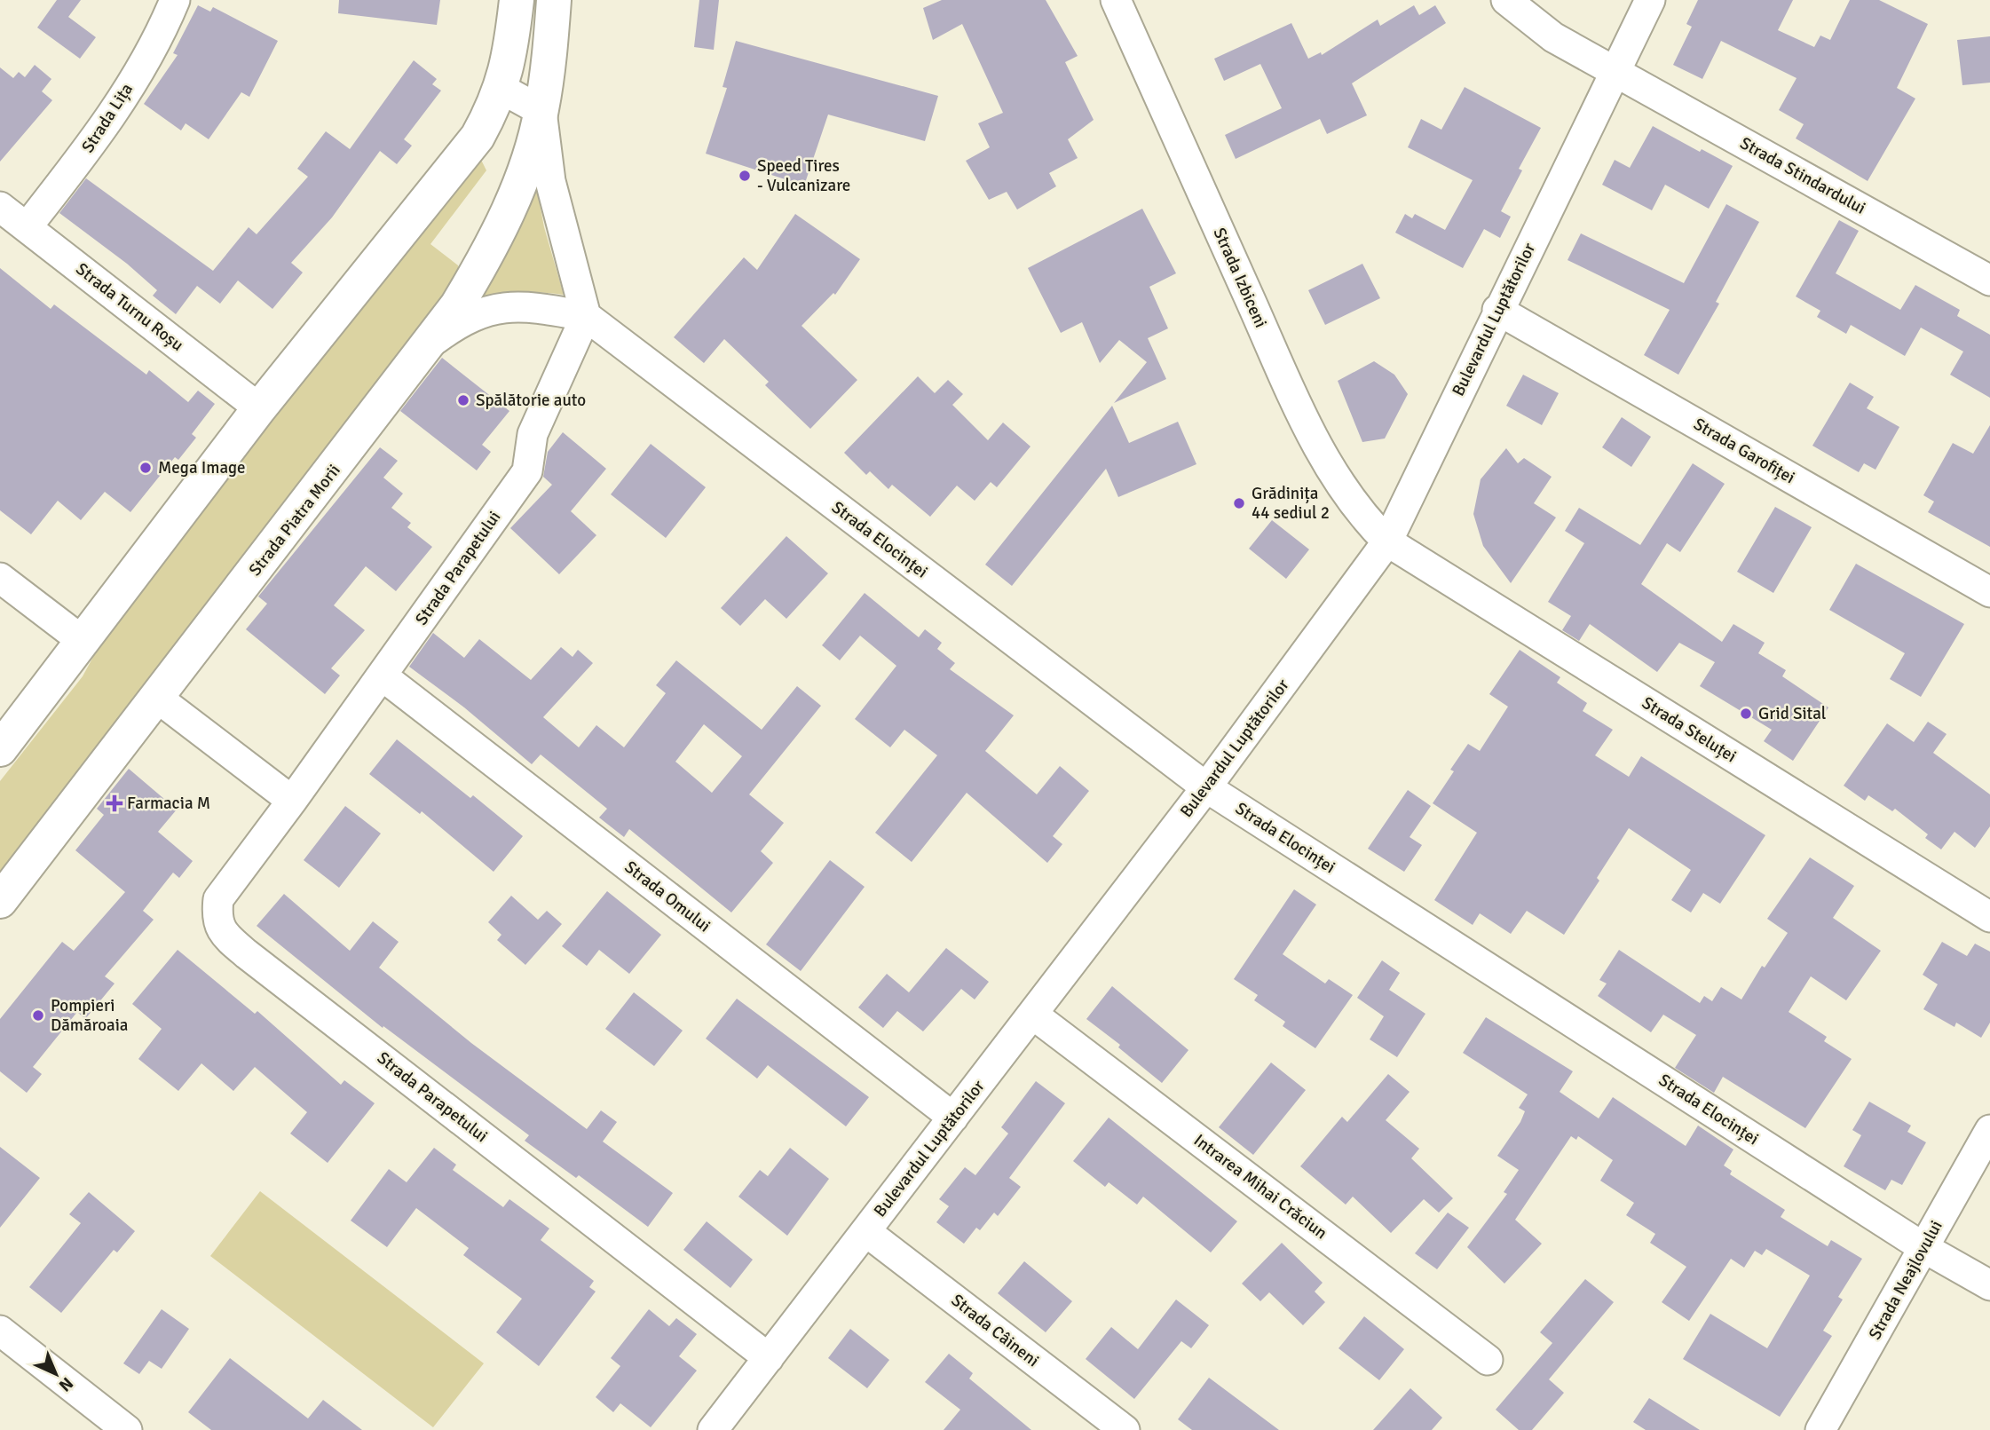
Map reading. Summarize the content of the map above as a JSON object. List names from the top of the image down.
{
  "streets": {
    "street": [
      "Strada Lița",
      "Strada Stindardului",
      "Strada Izbiceni",
      "Strada Turnu Roșu",
      "Bulevardul Luptătorilor",
      "Strada Garofiței",
      "Strada Piatra Morii",
      "Strada Elocinței",
      "Strada Parapetului",
      "Strada Steluței",
      "Strada Omului",
      "Intrarea Mihai Crăciun",
      "Strada Neajlovului",
      "Strada Câineni"
    ]
  },
  "crossings": [
    ["Strada Lița", "Strada Turnu Roșu"],
    ["Strada Stindardului", "Bulevardul Luptătorilor"],
    ["Strada Izbiceni", "Bulevardul Luptătorilor"],
    ["Strada Izbiceni", "Strada Steluței"],
    ["Bulevardul Luptătorilor", "Strada Garofiței"],
    ["Bulevardul Luptătorilor", "Strada Elocinței"],
    ["Bulevardul Luptătorilor", "Strada Parapetului"],
    ["Bulevardul Luptătorilor", "Strada Steluței"],
    ["Bulevardul Luptătorilor", "Strada Omului"],
    ["Bulevardul Luptătorilor", "Intrarea Mihai Crăciun"],
    ["Bulevardul Luptătorilor", "Strada Câineni"],
    ["Strada Elocinței", "Strada Parapetului"],
    ["Strada Elocinței", "Strada Neajlovului"],
    ["Strada Parapetului", "Strada Omului"]
  ],
  "places": {
    "other": [
      "Speed Tires - Vulcanizare",
      "Spălătorie auto",
      "Mega Image",
      "Grădinița 44 sediul 2",
      "Grid Sital",
      "Pompieri Dămăroaia"
    ],
    "health": ["Farmacia M"]
  },
  "north": "bottom right"
}
